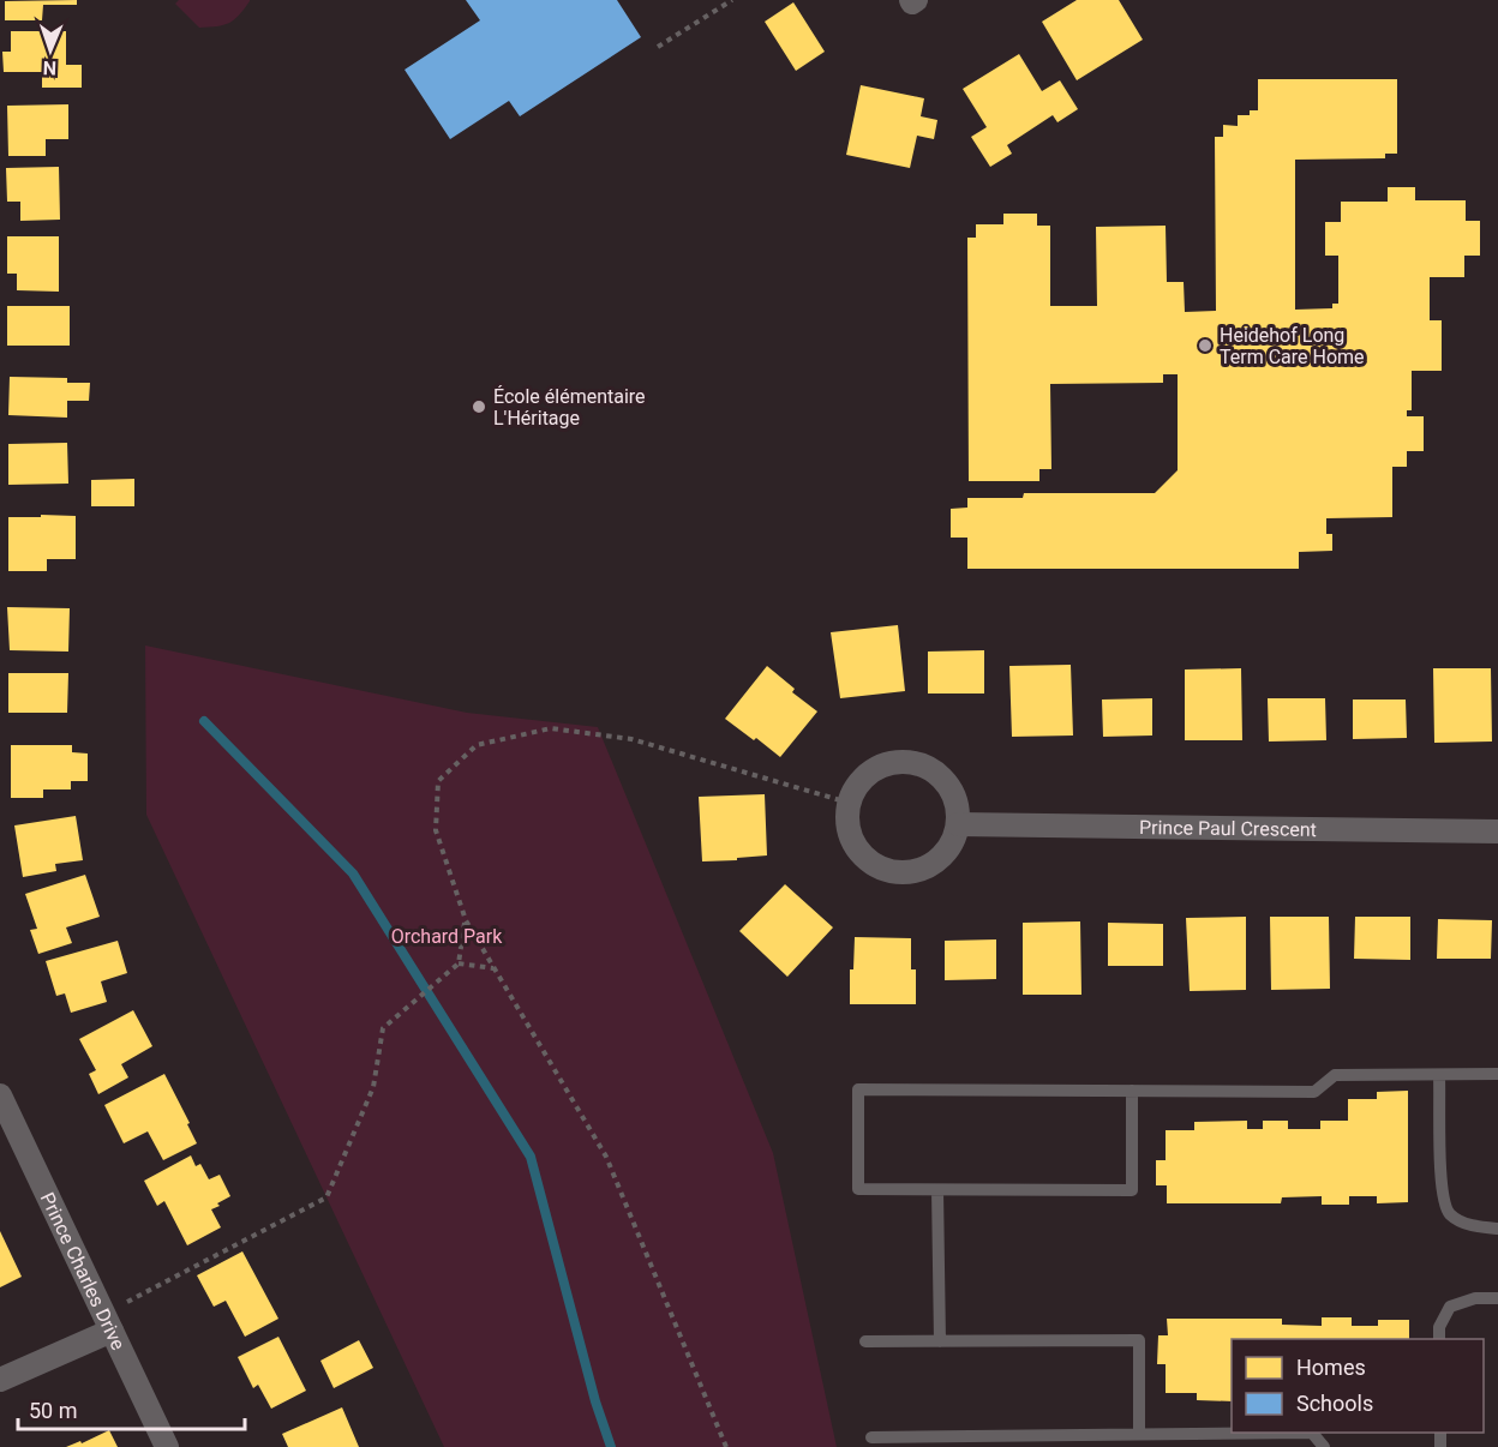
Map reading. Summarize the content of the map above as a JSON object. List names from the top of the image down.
{
  "streets": {
    "street": ["Prince Paul Crescent", "Prince Charles Drive"]
  },
  "parks": ["Orchard Park"],
  "places": ["Heidehof Long Term Care Home", "École élémentaire L'Héritage"],
  "legend": ["Homes", "Schools"],
  "scale_bar": "50 m",
  "north": "bottom"
}
